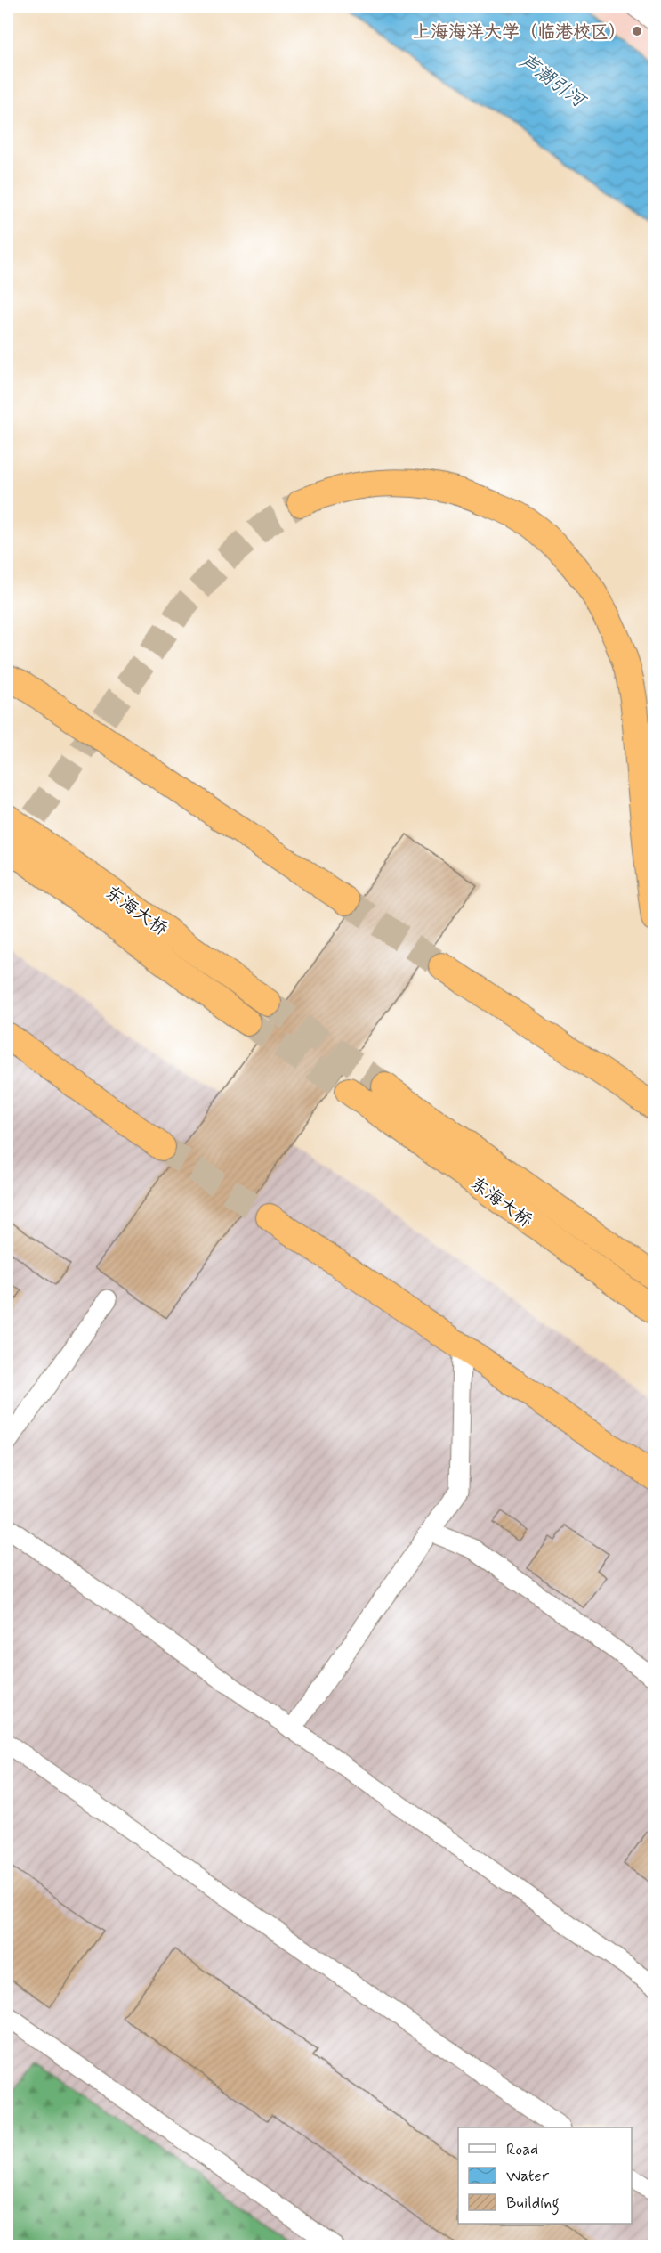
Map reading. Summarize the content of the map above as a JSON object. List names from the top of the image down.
{
  "streets": {
    "highway": ["东海大桥"]
  },
  "water": ["芦潮引河"],
  "places": ["上海海洋大学（临港校区）"],
  "legend": ["Road", "Water", "Building"]
}
